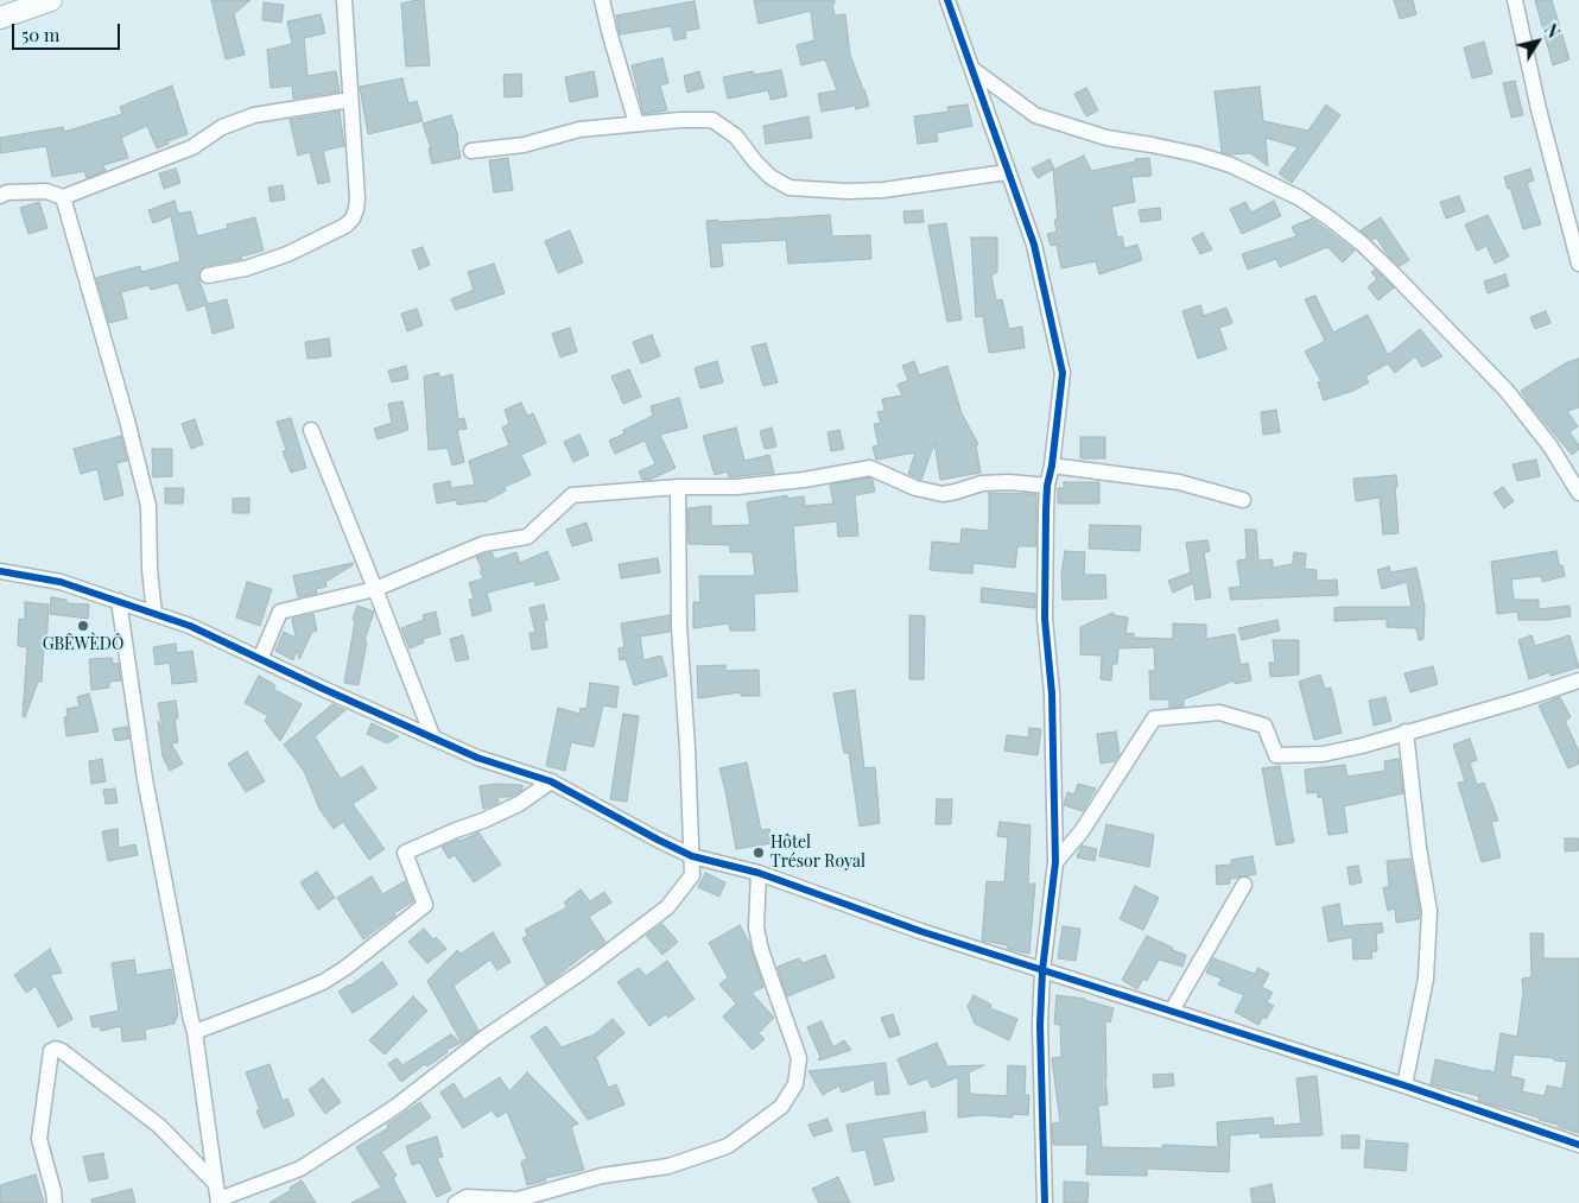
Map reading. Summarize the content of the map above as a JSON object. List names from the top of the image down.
{
  "places": ["GBÊWÈDÔ", "Hôtel Trésor Royal"],
  "scale_bar": "50 m",
  "north": "top right"
}
